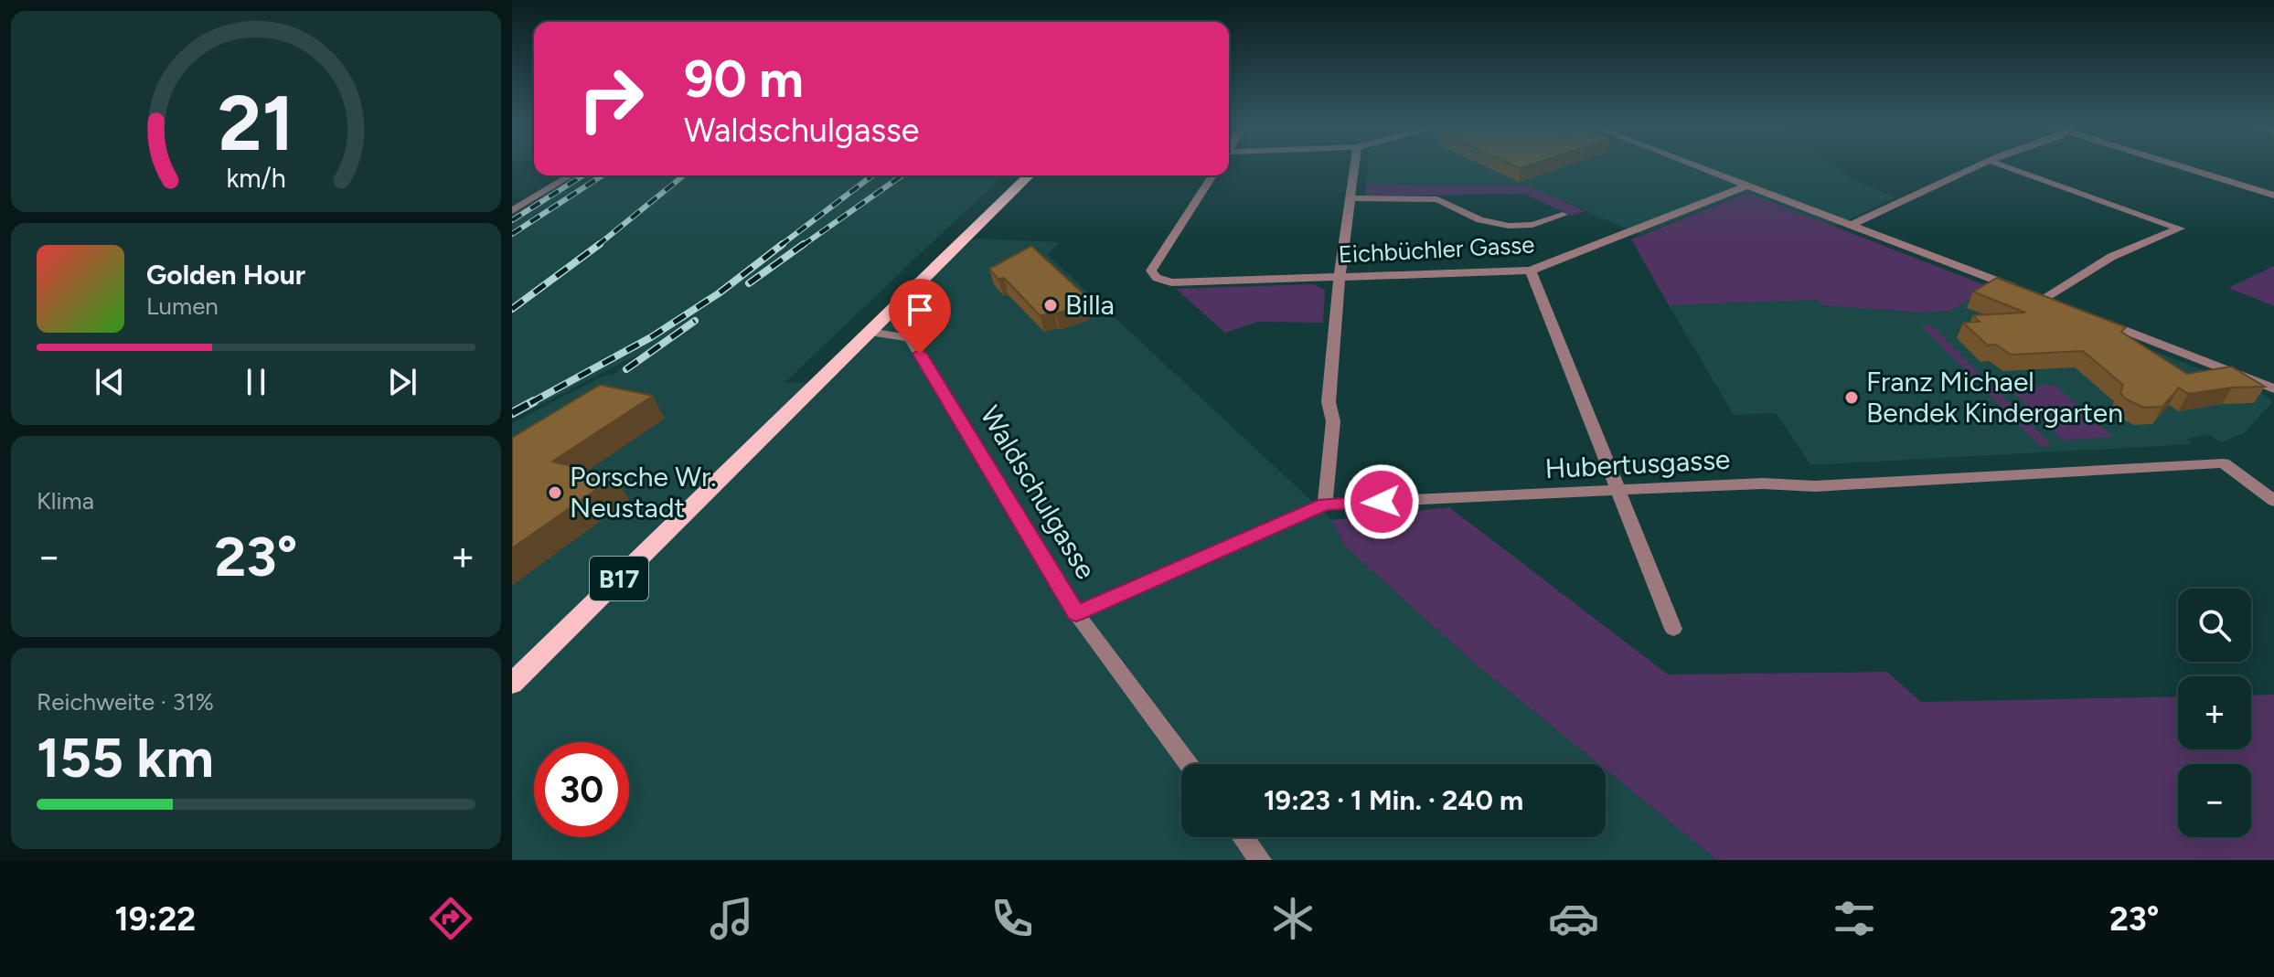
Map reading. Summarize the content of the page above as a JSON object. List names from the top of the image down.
{
  "streets": {
    "main road": ["B17"],
    "street": ["Eichbüchler Gasse", "Hubertusgasse", "Waldschulgasse"]
  },
  "crossings": [
    ["Hubertusgasse", "Waldschulgasse"],
    ["Waldschulgasse", "B17"]
  ],
  "places": ["Billa", "Franz Michael Bendek Kindergarten", "Porsche Wr. Neustadt"],
  "page": {
    "turn": ["90 m", "Waldschulgasse"],
    "song": ["Golden Hour", "Lumen"],
    "tile": [
      "Klima",
      ["Reichweite · 31%", "155 km"]
    ],
    "heat": ["−", "23°", "+"],
    "map_buttons": ["+", "−"],
    "limit": "30",
    "trip": "19:23 · 1 Min. · 240 m",
    "tabs": ["19:22", "23°"],
    "gauge": ["21", "km/h"]
  }
}
